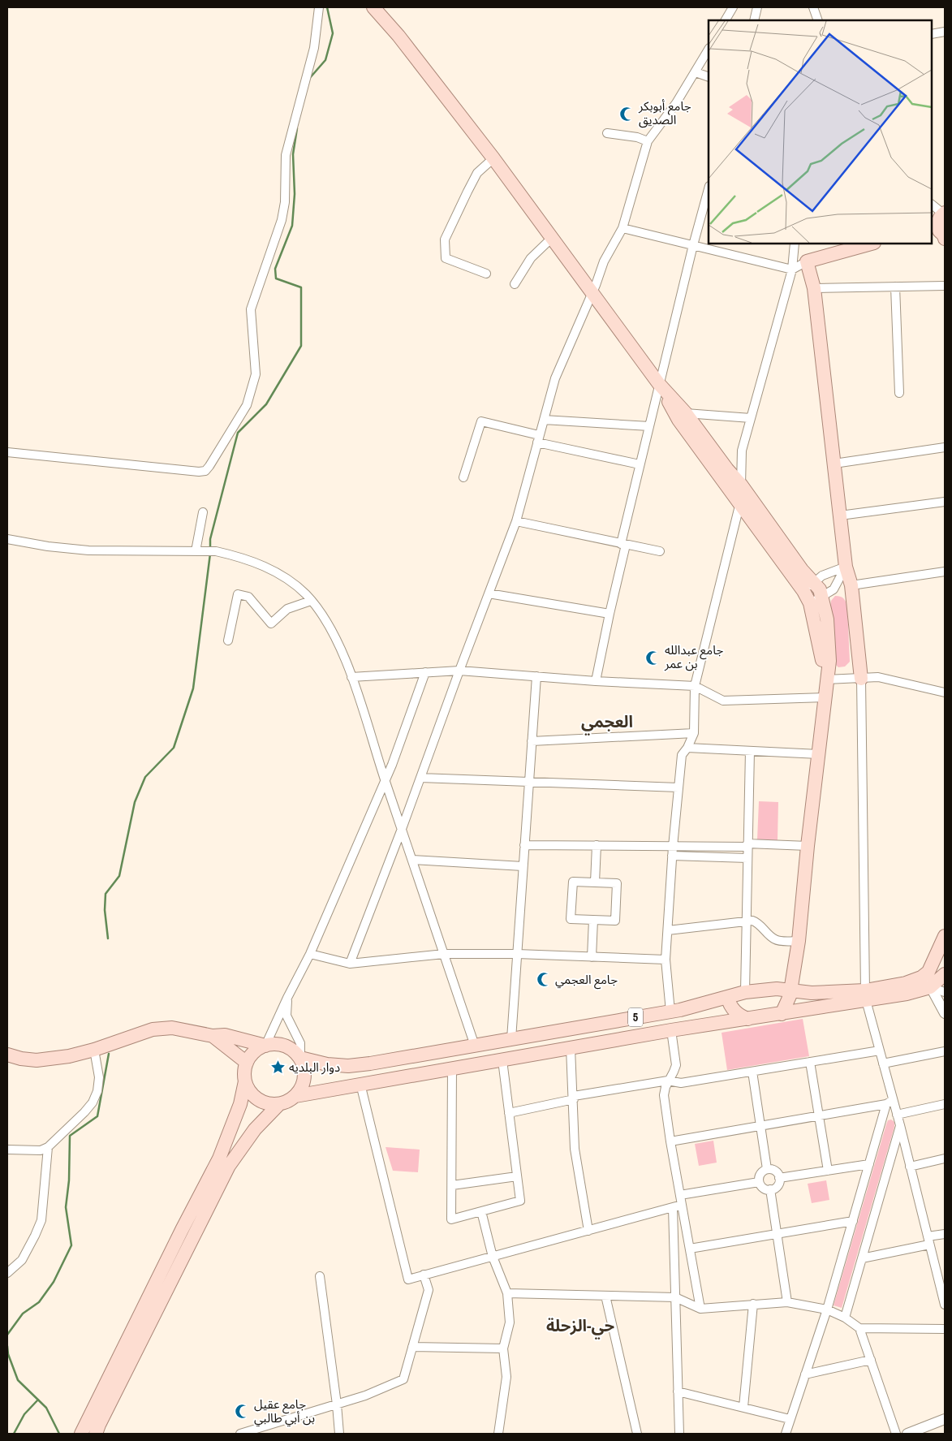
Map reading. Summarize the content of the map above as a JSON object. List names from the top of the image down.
{
  "streets": {
    "main road": ["5"]
  },
  "districts": ["العجمي", "حي-الزحلة"],
  "places": {
    "mosque": [
      "جامع أبوبكر الصديق",
      "جامع عبدالله بن عمر",
      "جامع العجمي",
      "جامع عقيل بن أبي طالبي"
    ],
    "place": ["دوار البلديه"]
  }
}
